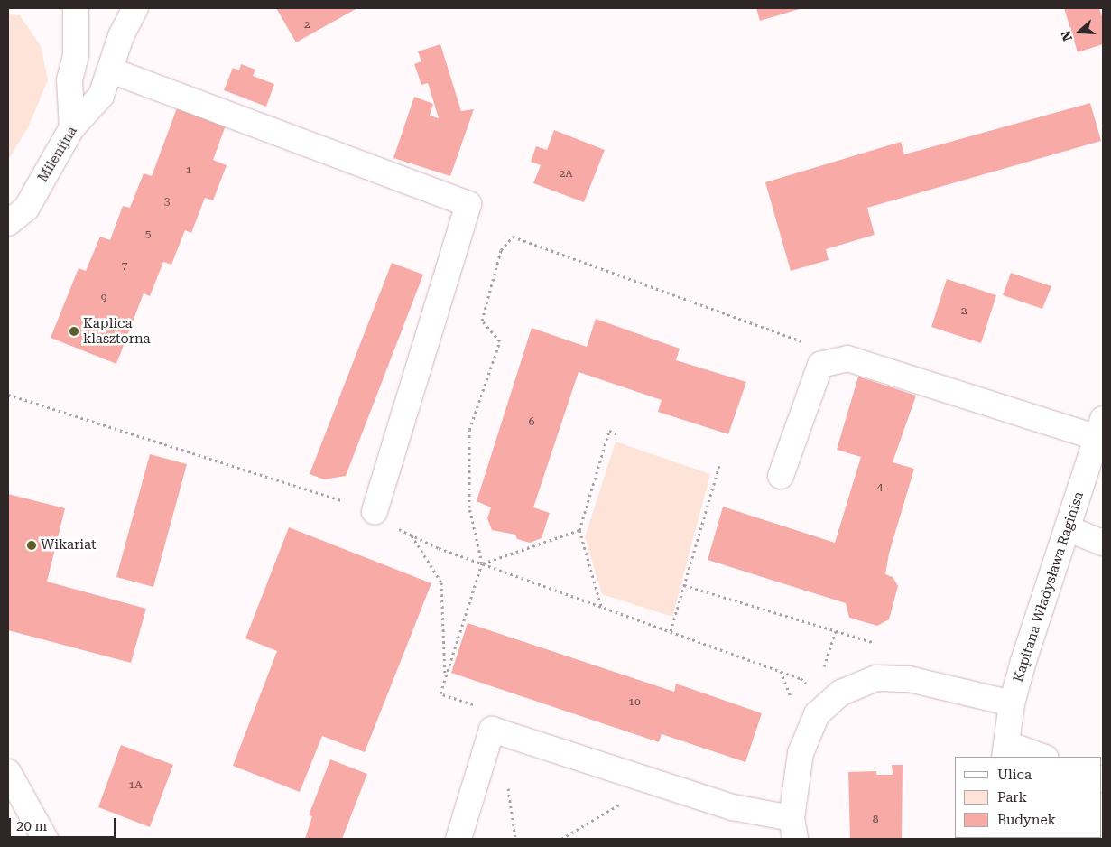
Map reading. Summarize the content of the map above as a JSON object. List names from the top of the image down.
{
  "streets": {
    "street": ["Milenijna", "Kapitana Władysława Raginisa"]
  },
  "places": ["Kaplica klasztorna", "Wikariat"],
  "house_numbers": [
    "2",
    "1",
    "2A",
    "3",
    "5",
    "7",
    "9",
    "2",
    "6",
    "4",
    "10",
    "1A",
    "8"
  ],
  "legend": ["Ulica", "Park", "Budynek"],
  "scale_bar": "20 m",
  "north": "left"
}
